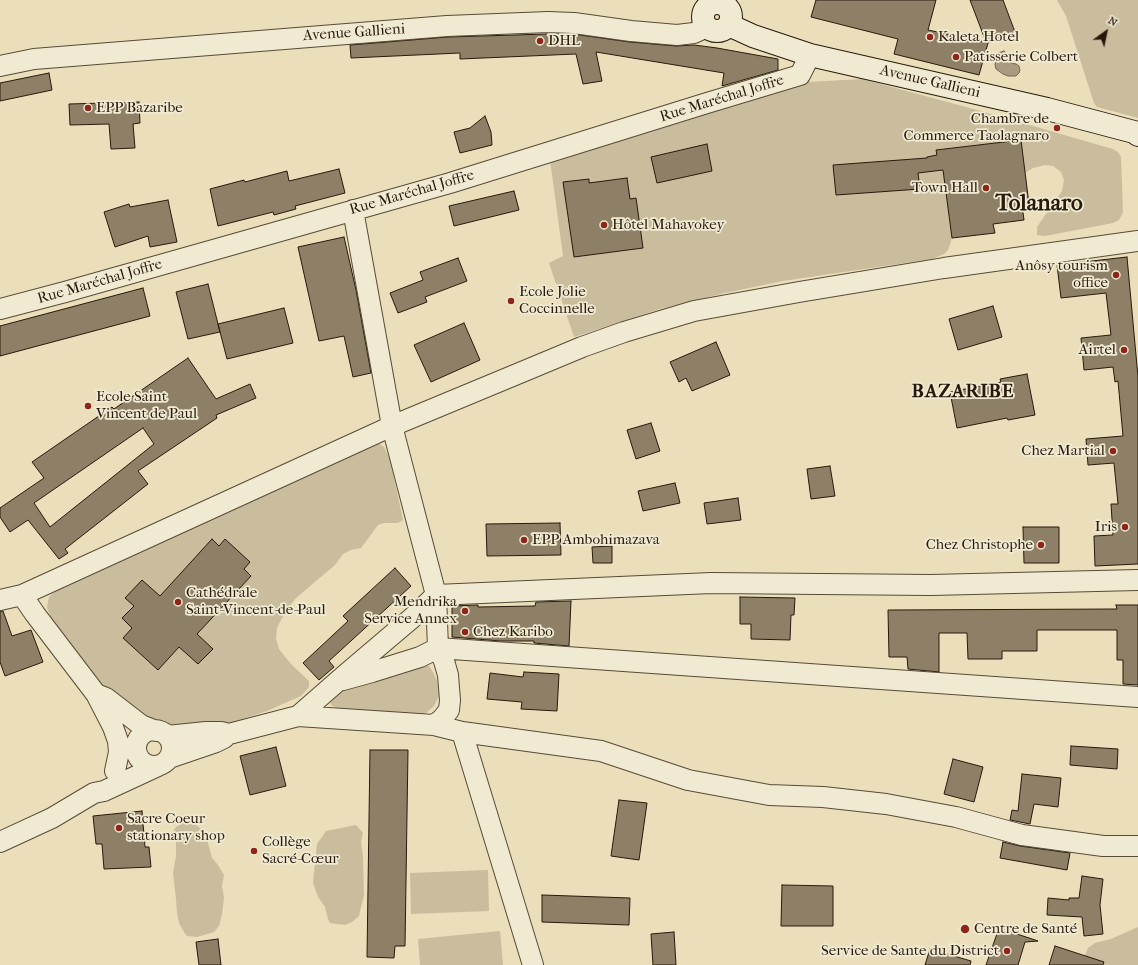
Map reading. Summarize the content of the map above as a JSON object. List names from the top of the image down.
{
  "streets": {
    "main road": ["Avenue Gallieni"],
    "street": ["Rue Maréchal Joffre"]
  },
  "crossings": [
    ["Avenue Gallieni", "Rue Maréchal Joffre"]
  ],
  "districts": ["Tolanaro", "BAZARIBE"],
  "places": [
    "Kaleta Hotel",
    "DHL",
    "Patisserie Colbert",
    "EPP Bazaribe",
    "Chambre de Commerce Taolagnaro",
    "Town Hall",
    "Hôtel Mahavokey",
    "Anôsy tourism office",
    "Ecole Jolie Coccinnelle",
    "Airtel",
    "Ecole Saint Vincent de Paul",
    "Chez Martial",
    "Iris",
    "EPP Ambohimazava",
    "Chez Christophe",
    "Cathédrale Saint-Vincent-de-Paul",
    "Mendrika Service Annex",
    "Chez Karibo",
    "Sacre Coeur stationary shop",
    "Collège Sacré-Cœur",
    "Centre de Santé",
    "Service de Sante du District"
  ],
  "north": "top right"
}
